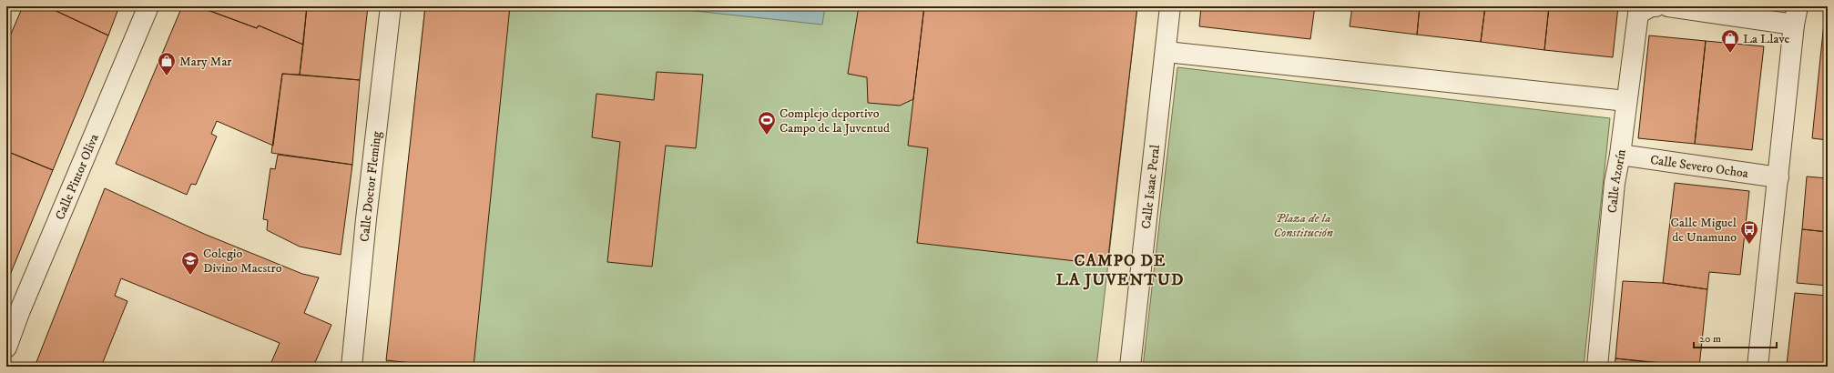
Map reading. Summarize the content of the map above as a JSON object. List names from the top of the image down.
{
  "streets": {
    "street": [
      "Calle Severo Ochoa",
      "Calle Pintor Oliva",
      "Calle Azorín",
      "Calle Doctor Fleming",
      "Calle Isaac Peral"
    ]
  },
  "crossings": [
    ["Calle Severo Ochoa", "Calle Azorín"]
  ],
  "districts": ["CAMPO DE LA JUVENTUD"],
  "parks": ["Plaza de la Constitución"],
  "places": {
    "shop": ["La Llave", "Mary Mar"],
    "sports": ["Complejo deportivo Campo de la Juventud"],
    "bus stop": ["Calle Miguel de Unamuno"],
    "school or university": ["Colegio Divino Maestro"]
  },
  "scale_bar": "20 m"
}
